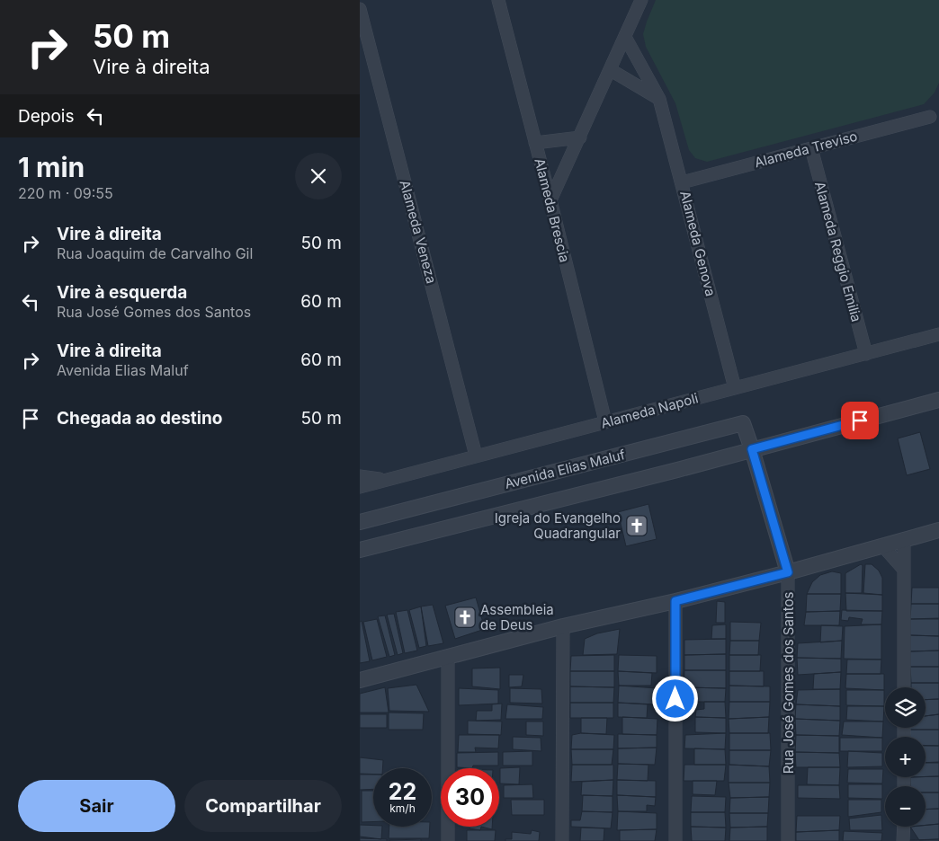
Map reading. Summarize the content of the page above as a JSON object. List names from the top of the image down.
{
  "streets": {
    "street": [
      "Alameda Treviso",
      "Alameda Brescia",
      "Alameda Veneza",
      "Alameda Genova",
      "Alameda Reggio Emilia",
      "Alameda Napoli",
      "Avenida Elias Maluf",
      "Rua José Gomes dos Santos"
    ]
  },
  "crossings": [
    ["Alameda Treviso", "Alameda Genova"],
    ["Alameda Treviso", "Alameda Reggio Emilia"],
    ["Alameda Brescia", "Alameda Napoli"],
    ["Alameda Veneza", "Alameda Napoli"],
    ["Alameda Genova", "Alameda Napoli"],
    ["Alameda Reggio Emilia", "Alameda Napoli"],
    ["Avenida Elias Maluf", "Rua José Gomes dos Santos"]
  ],
  "places": {
    "church": ["Igreja do Evangelho Quadrangular", "Assembleia de Deus"]
  },
  "page": {
    "turn": ["50 m", "Vire à direita"],
    "then": "Depois",
    "heading": ["1 min", "220 m · 09:55"],
    "list": [
      {
        "name": "Vire à direita",
        "note": "Rua Joaquim de Carvalho Gil",
        "value": "50 m"
      },
      {
        "name": "Vire à esquerda",
        "note": "Rua José Gomes dos Santos",
        "value": "60 m"
      },
      {
        "name": "Vire à direita",
        "note": "Avenida Elias Maluf",
        "value": "60 m"
      },
      {
        "name": "Chegada ao destino",
        "value": "50 m"
      }
    ],
    "map_buttons": ["+", "−"],
    "speed": "22 km/h",
    "limit": "30",
    "buttons": ["Sair", "Compartilhar"]
  }
}
